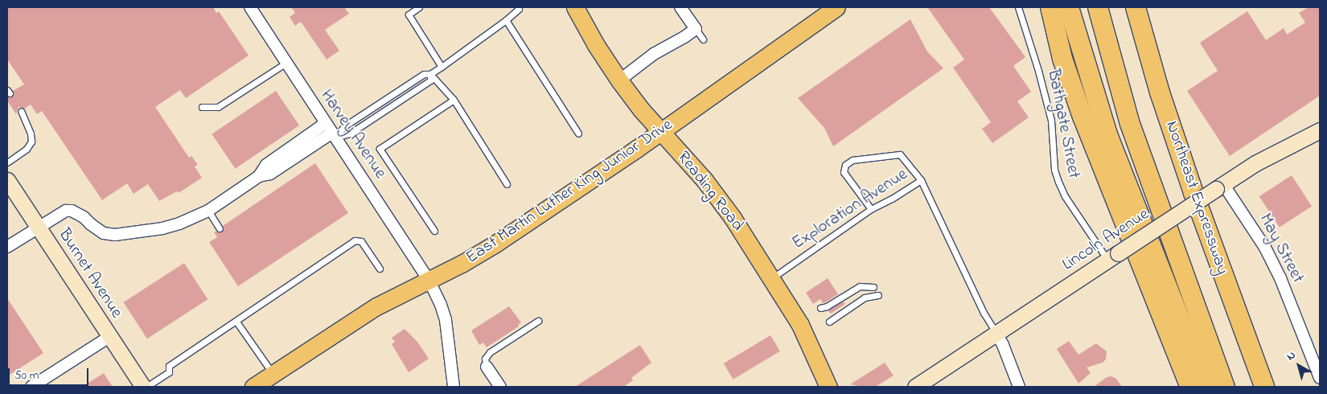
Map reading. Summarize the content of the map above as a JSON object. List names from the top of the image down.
{
  "streets": {
    "highway": ["Northeast Expressway"],
    "main road": ["East Martin Luther King Junior Drive", "Reading Road"],
    "street": [
      "Harvey Avenue",
      "Lincoln Avenue",
      "May Street",
      "Burnet Avenue"
    ],
    "lane": ["Bathgate Street", "Exploration Avenue"]
  },
  "crossings": [
    ["Bathgate Street", "Lincoln Avenue"],
    ["Harvey Avenue", "East Martin Luther King Junior Drive"],
    ["East Martin Luther King Junior Drive", "Reading Road"],
    ["Reading Road", "Exploration Avenue"],
    ["Exploration Avenue", "Lincoln Avenue"],
    ["Lincoln Avenue", "May Street"]
  ],
  "scale_bar": "50 m",
  "north": "top left"
}
